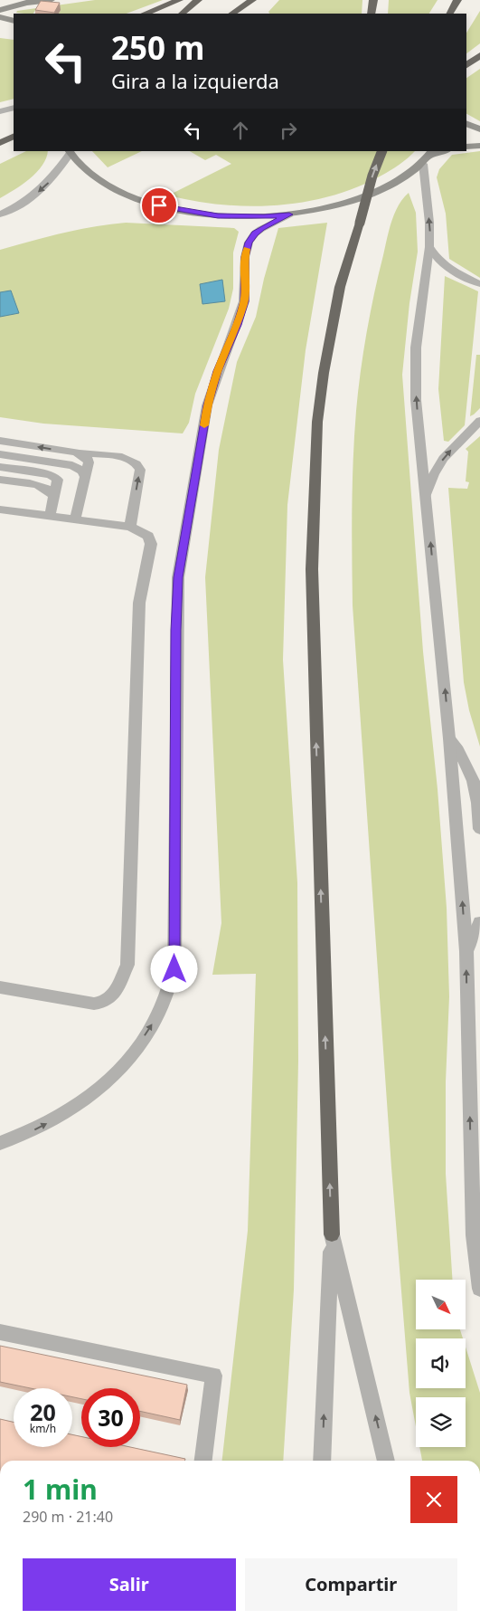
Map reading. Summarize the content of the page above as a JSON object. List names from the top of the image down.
{
  "north": "bottom right",
  "page": {
    "turn": ["250 m", "Gira a la izquierda"],
    "speed": "20 km/h",
    "limit": "30",
    "heading": ["1 min", "290 m · 21:40"],
    "buttons": ["Salir", "Compartir"]
  }
}
